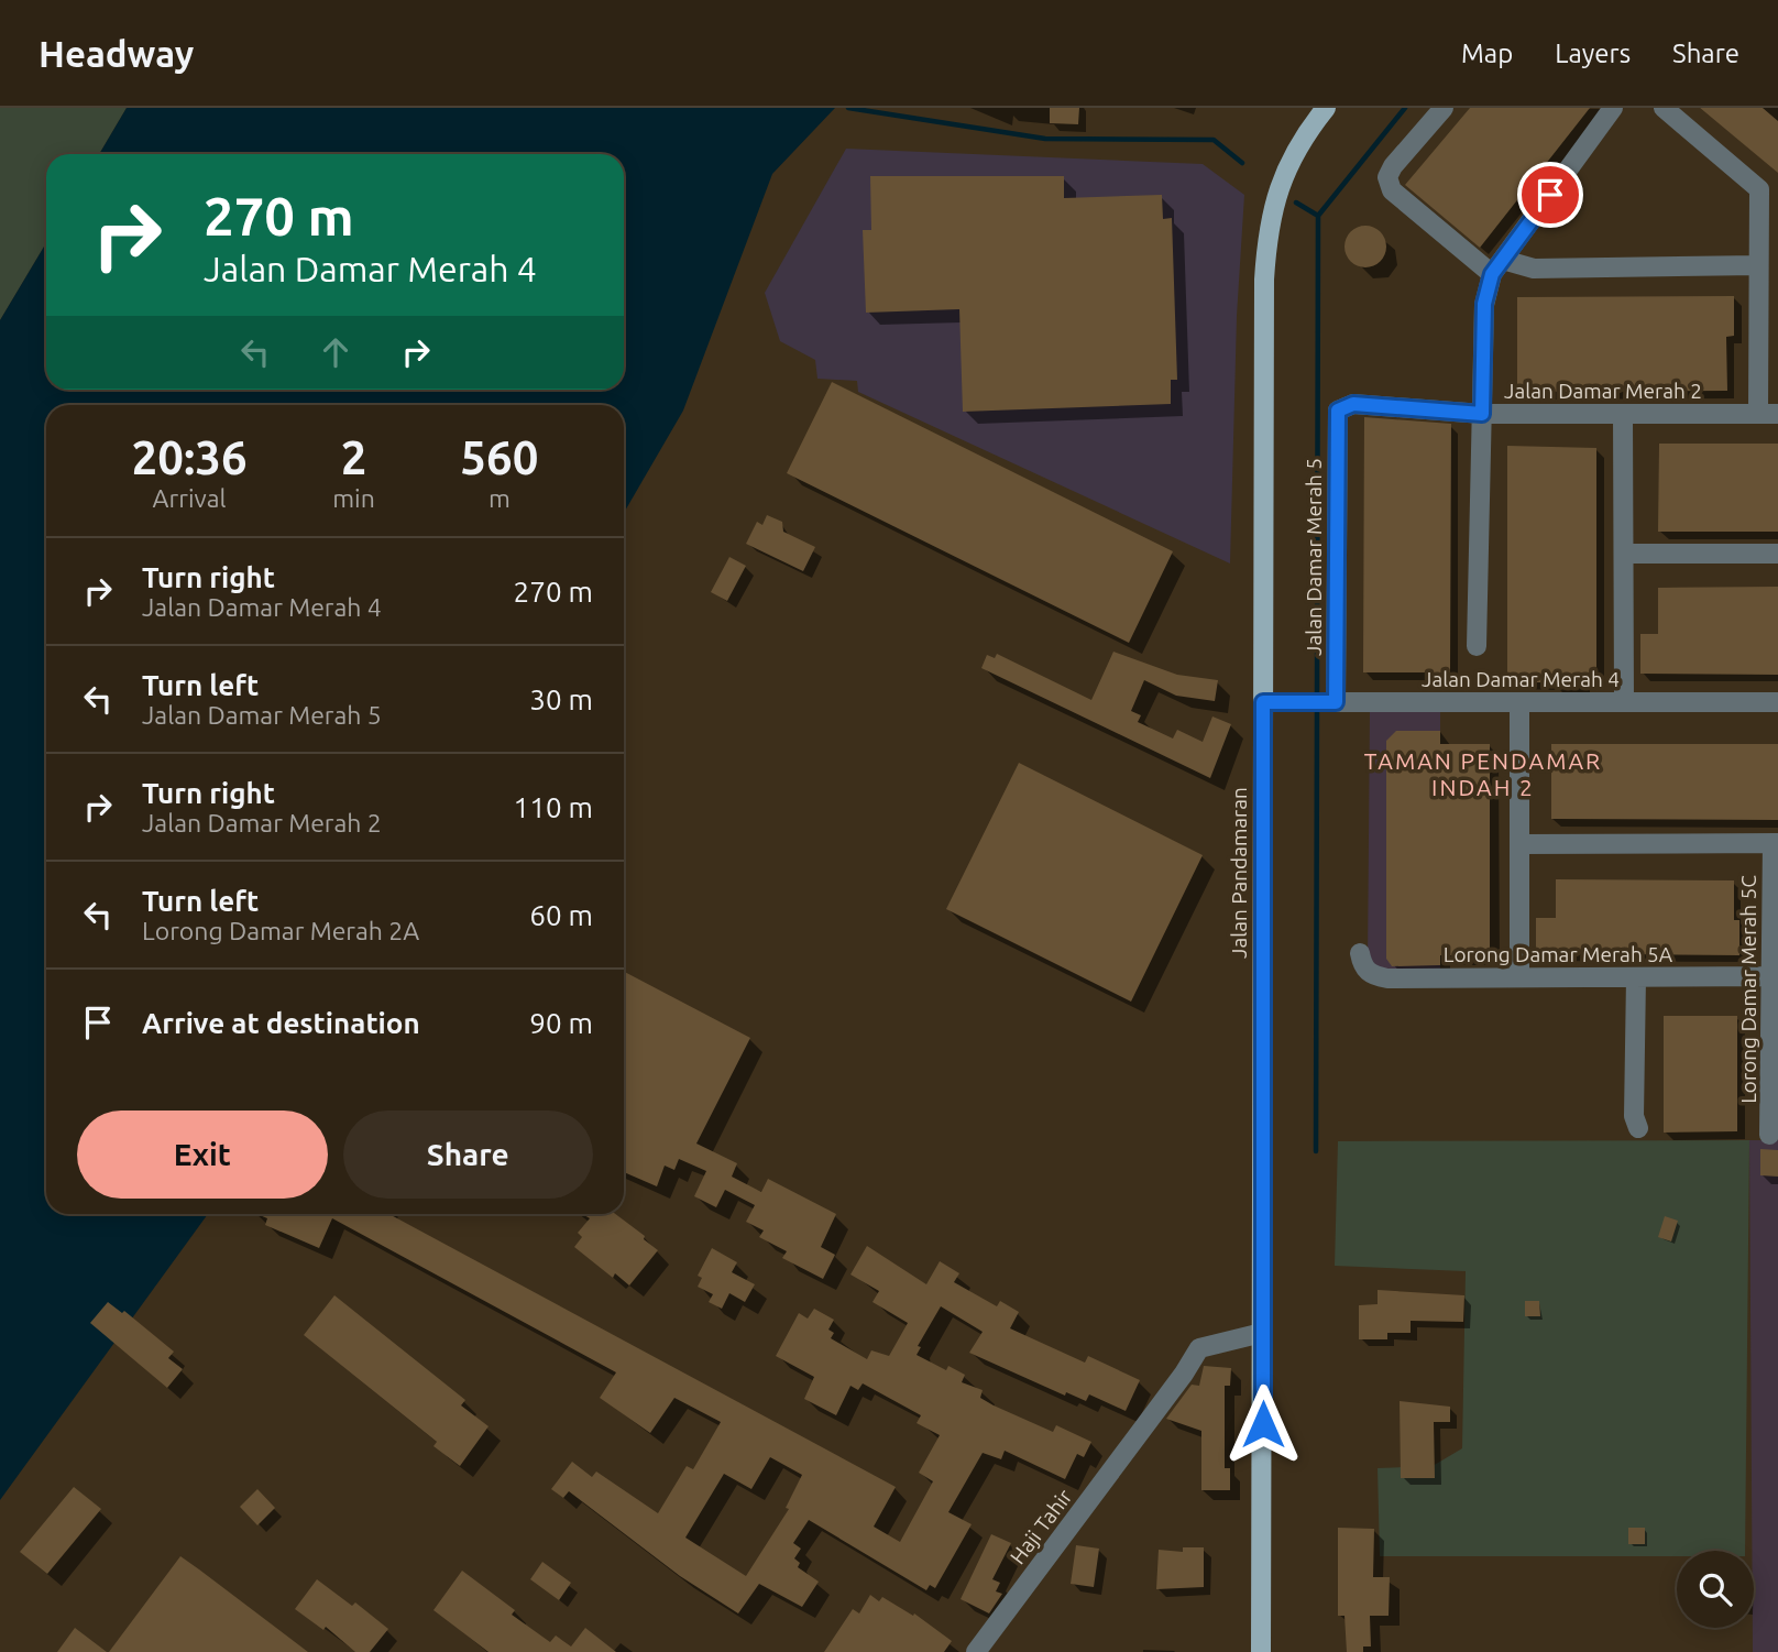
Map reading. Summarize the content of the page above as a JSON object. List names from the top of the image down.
{
  "streets": {
    "main road": ["Jalan Pandamaran"],
    "street": [
      "Jalan Damar Merah 2",
      "Jalan Damar Merah 5",
      "Jalan Damar Merah 4",
      "Lorong Damar Merah 5A",
      "Lorong Damar Merah 5C",
      "Haji Tahir"
    ]
  },
  "crossings": [
    ["Jalan Damar Merah 2", "Jalan Damar Merah 5"],
    ["Jalan Damar Merah 5", "Jalan Damar Merah 4"],
    ["Jalan Damar Merah 4", "Jalan Pandamaran"],
    ["Jalan Pandamaran", "Haji Tahir"],
    ["Lorong Damar Merah 5A", "Lorong Damar Merah 5C"]
  ],
  "districts": ["TAMAN PENDAMAR INDAH 2"],
  "page": {
    "header": "Headway",
    "nav": ["Map", "Layers", "Share"],
    "turn": ["270 m", "Jalan Damar Merah 4"],
    "eta": [
      "20:36",
      "Arrival",
      "2",
      "min",
      "560",
      "m"
    ],
    "list": [
      {
        "name": "Turn right",
        "note": "Jalan Damar Merah 4",
        "value": "270 m"
      },
      {
        "name": "Turn left",
        "note": "Jalan Damar Merah 5",
        "value": "30 m"
      },
      {
        "name": "Turn right",
        "note": "Jalan Damar Merah 2",
        "value": "110 m"
      },
      {
        "name": "Turn left",
        "note": "Lorong Damar Merah 2A",
        "value": "60 m"
      },
      {
        "name": "Arrive at destination",
        "value": "90 m"
      }
    ],
    "buttons": ["Exit", "Share"]
  }
}
